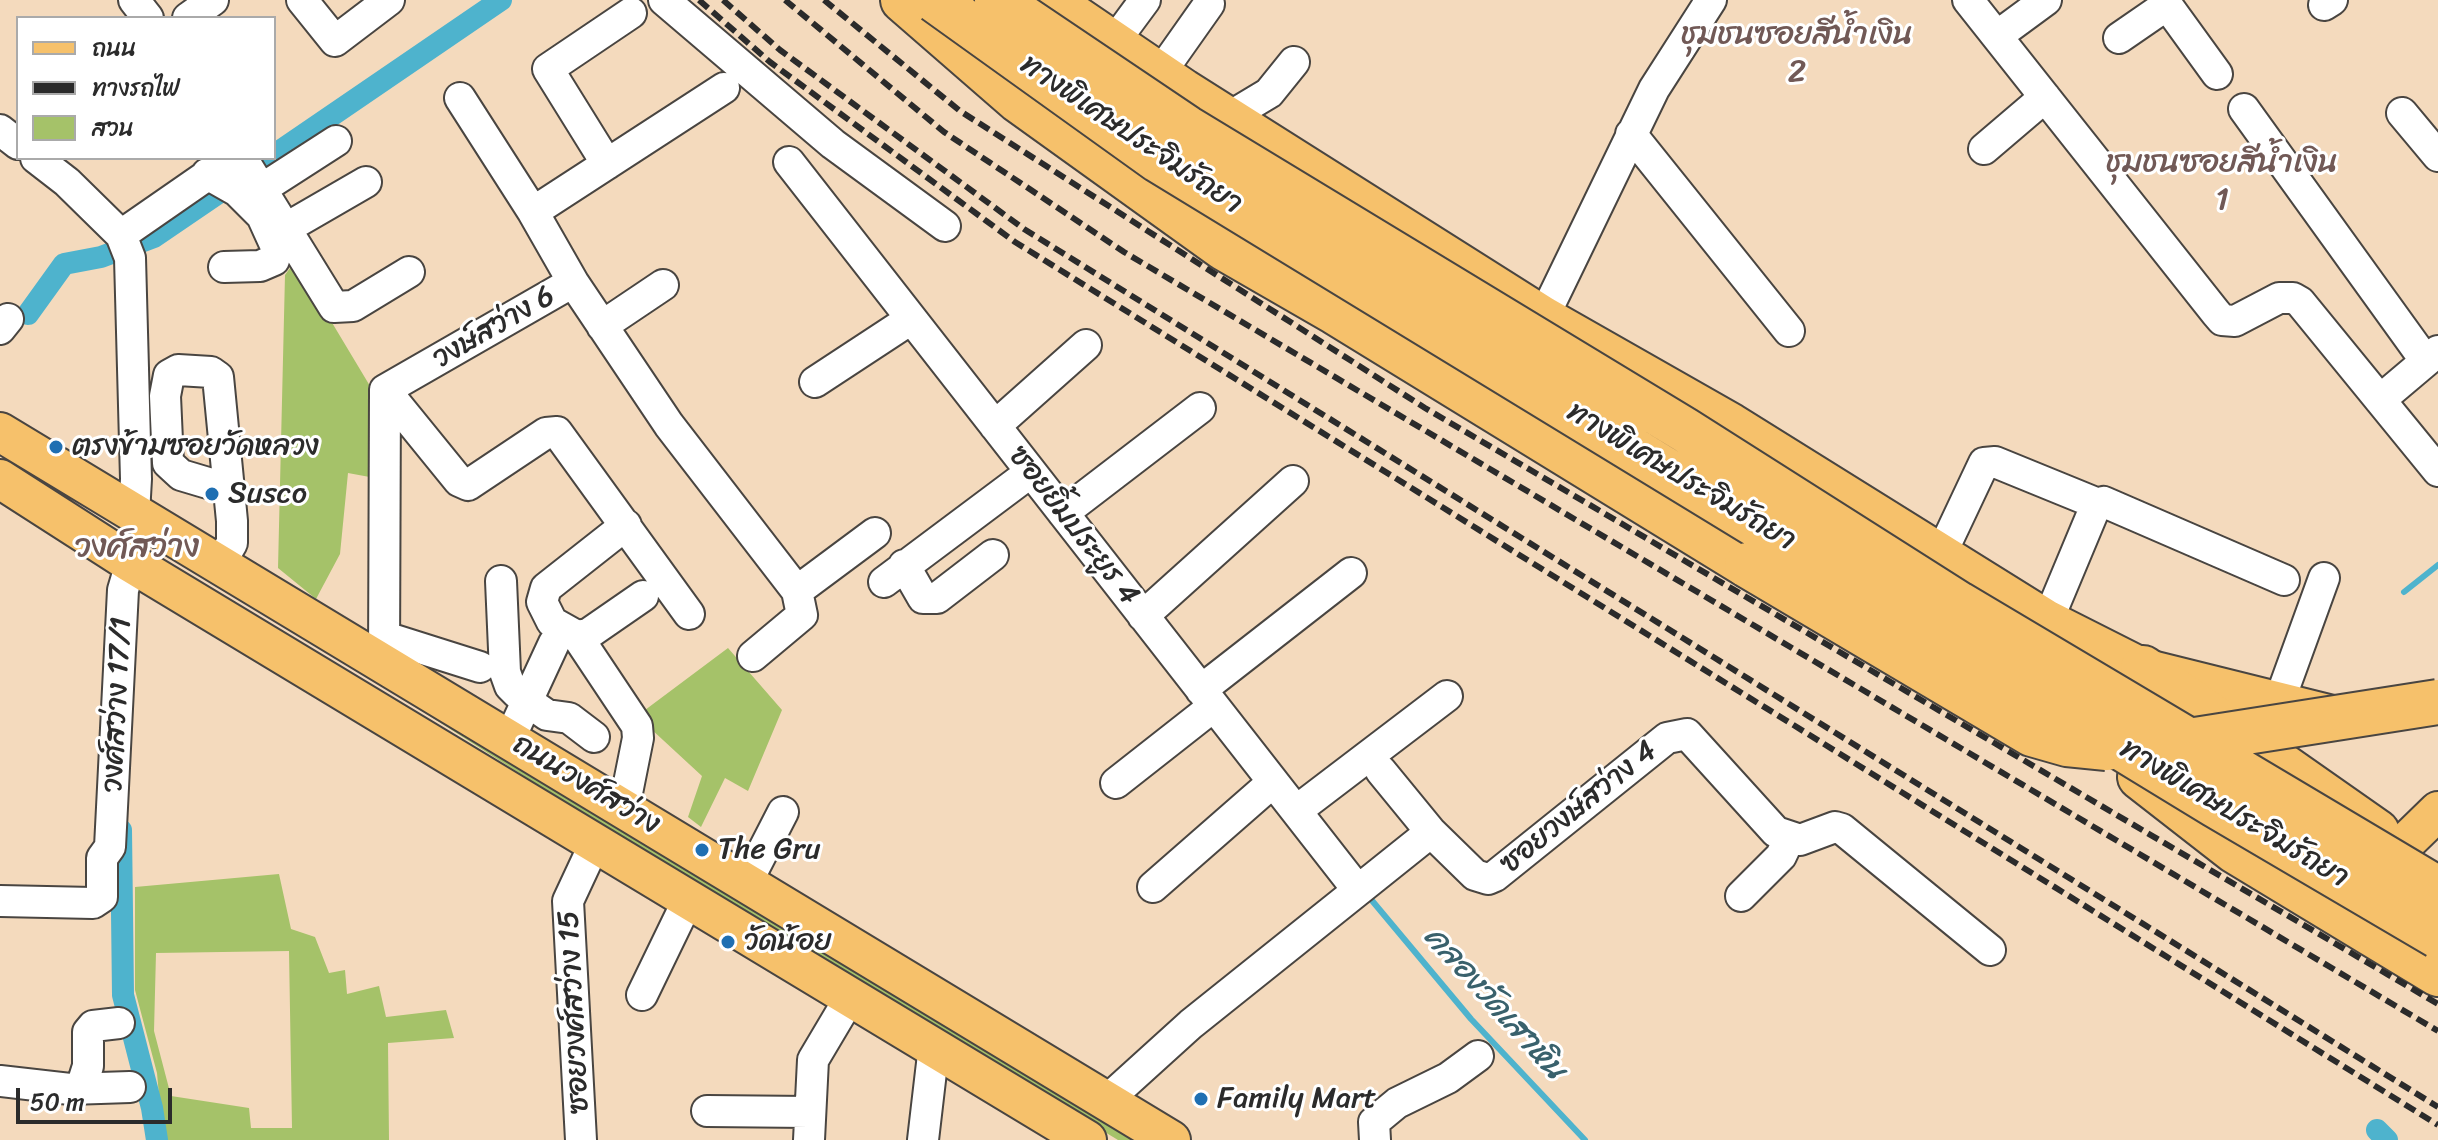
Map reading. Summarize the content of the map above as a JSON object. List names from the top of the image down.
{
  "streets": {
    "highway": ["ทางพิเศษประจิมรัถยา"],
    "main road": ["ถนนวงศ์สว่าง"],
    "street": [
      "วงษ์สว่าง 6",
      "ซอยยิ้มประยูร 4",
      "วงศ์สว่าง 17/1",
      "ซอยวงษ์สว่าง 4",
      "ซอยวงศ์สว่าง 15"
    ]
  },
  "crossings": [
    ["วงศ์สว่าง 17/1", "ถนนวงศ์สว่าง"],
    ["ถนนวงศ์สว่าง", "ซอยวงศ์สว่าง 15"]
  ],
  "districts": ["ชุมชนซอยสีน้ำเงิน 2", "ชุมชนซอยสีน้ำเงิน 1", "วงศ์สว่าง"],
  "water": ["คลองวัดเสาหิน"],
  "places": [
    "ตรงข้ามซอยวัดหลวง",
    "Susco",
    "The Gru",
    "วัดน้อย",
    "Family Mart"
  ],
  "legend": ["ถนน", "ทางรถไฟ", "สวน"],
  "scale_bar": "50 m"
}
